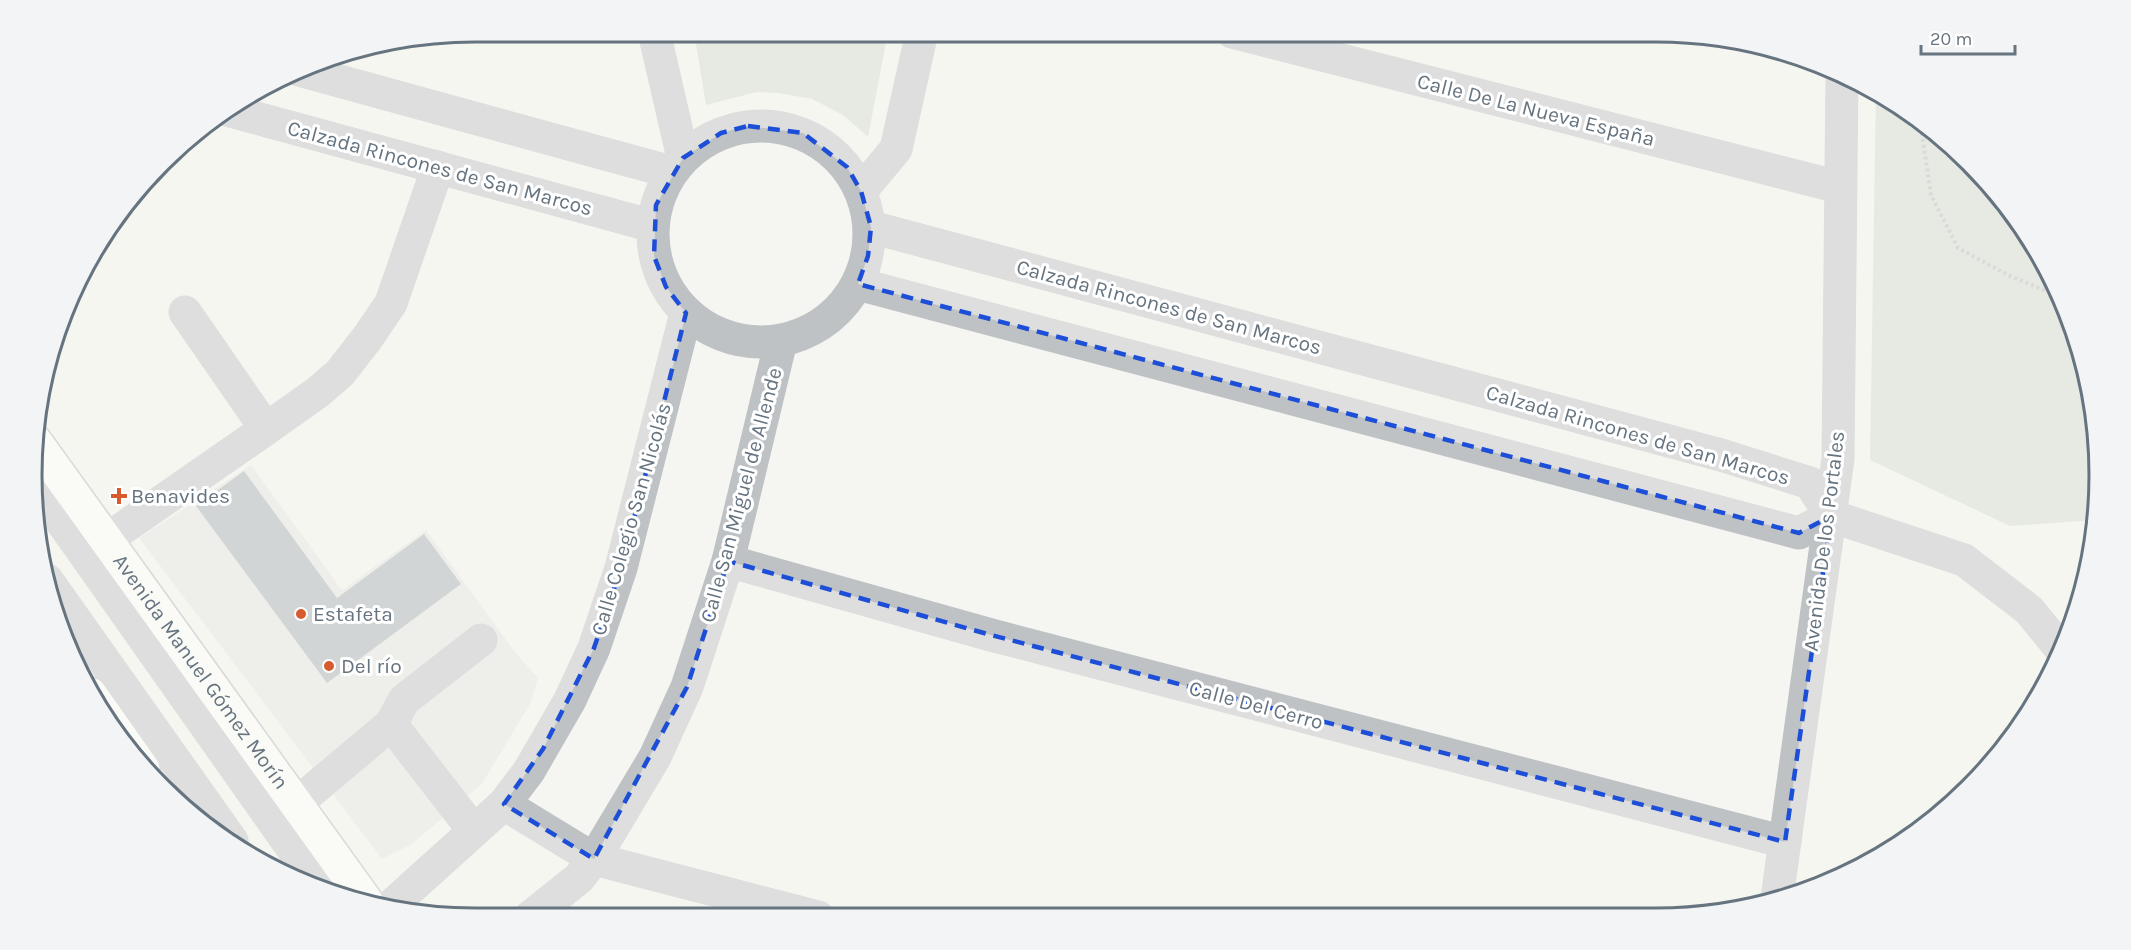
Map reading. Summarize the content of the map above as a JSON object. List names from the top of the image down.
{
  "streets": {
    "main road": ["Avenida Manuel Gómez Morín"],
    "street": [
      "Calle De La Nueva España",
      "Calzada Rincones de San Marcos",
      "Calle San Miguel de Allende",
      "Calle Colegio San Nicolás",
      "Avenida De los Portales",
      "Calle Del Cerro"
    ]
  },
  "crossings": [
    ["Calle De La Nueva España", "Avenida De los Portales"],
    ["Calzada Rincones de San Marcos", "Avenida De los Portales"],
    ["Calle San Miguel de Allende", "Calle Del Cerro"],
    ["Avenida De los Portales", "Calle Del Cerro"]
  ],
  "places": {
    "health": ["Benavides"],
    "other": ["Estafeta", "Del río"]
  },
  "scale_bar": "20 m"
}
